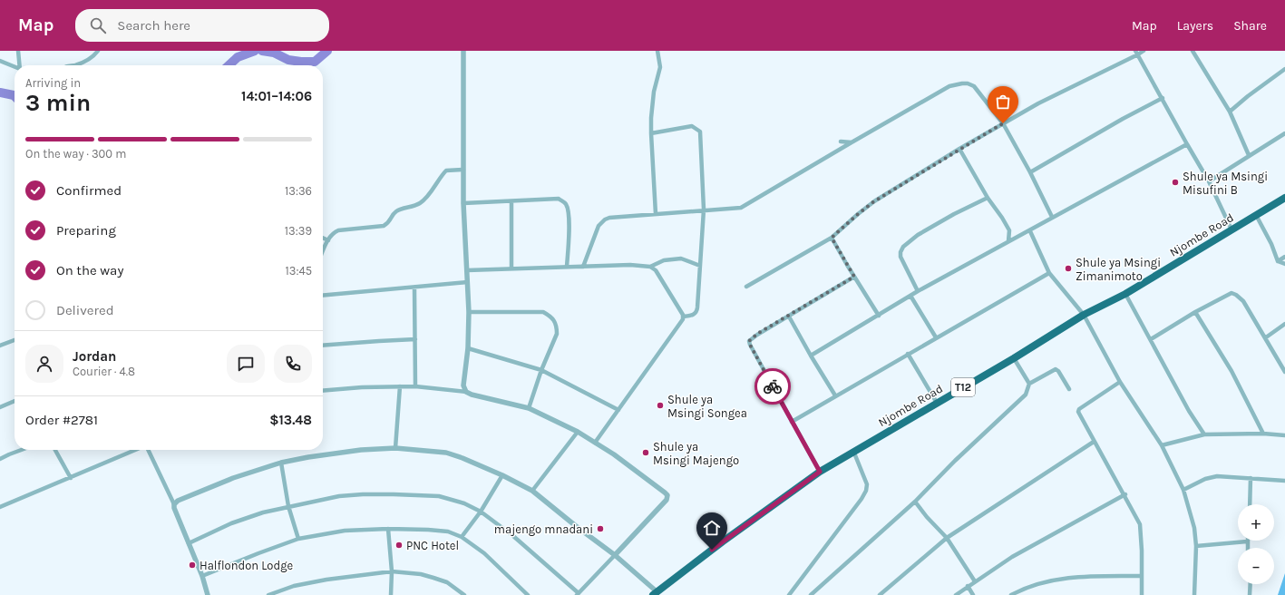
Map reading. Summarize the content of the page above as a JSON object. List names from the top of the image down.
{
  "streets": {
    "highway": ["Njombe Road", "T12"]
  },
  "places": [
    "Shule ya Msingi Misufini B",
    "Shule ya Msingi Zimanimoto",
    "Shule ya Msingi Songea",
    "Shule ya Msingi Majengo",
    "majengo mnadani",
    "PNC Hotel",
    "Halflondon Lodge"
  ],
  "page": {
    "header": "Map",
    "search": "Search here",
    "nav": ["Map", "Layers", "Share"],
    "heading": ["3 min", "Arriving in", "14:01–14:06"],
    "panel": [
      "Jordan",
      "Courier · 4.8",
      "Order #2781",
      "$13.48"
    ],
    "bar": "On the way · 300 m",
    "list": [
      ["Confirmed", "13:36"],
      ["Preparing", "13:39"],
      ["On the way", "13:45"],
      "Delivered"
    ],
    "map_buttons": ["+", "−"]
  }
}
